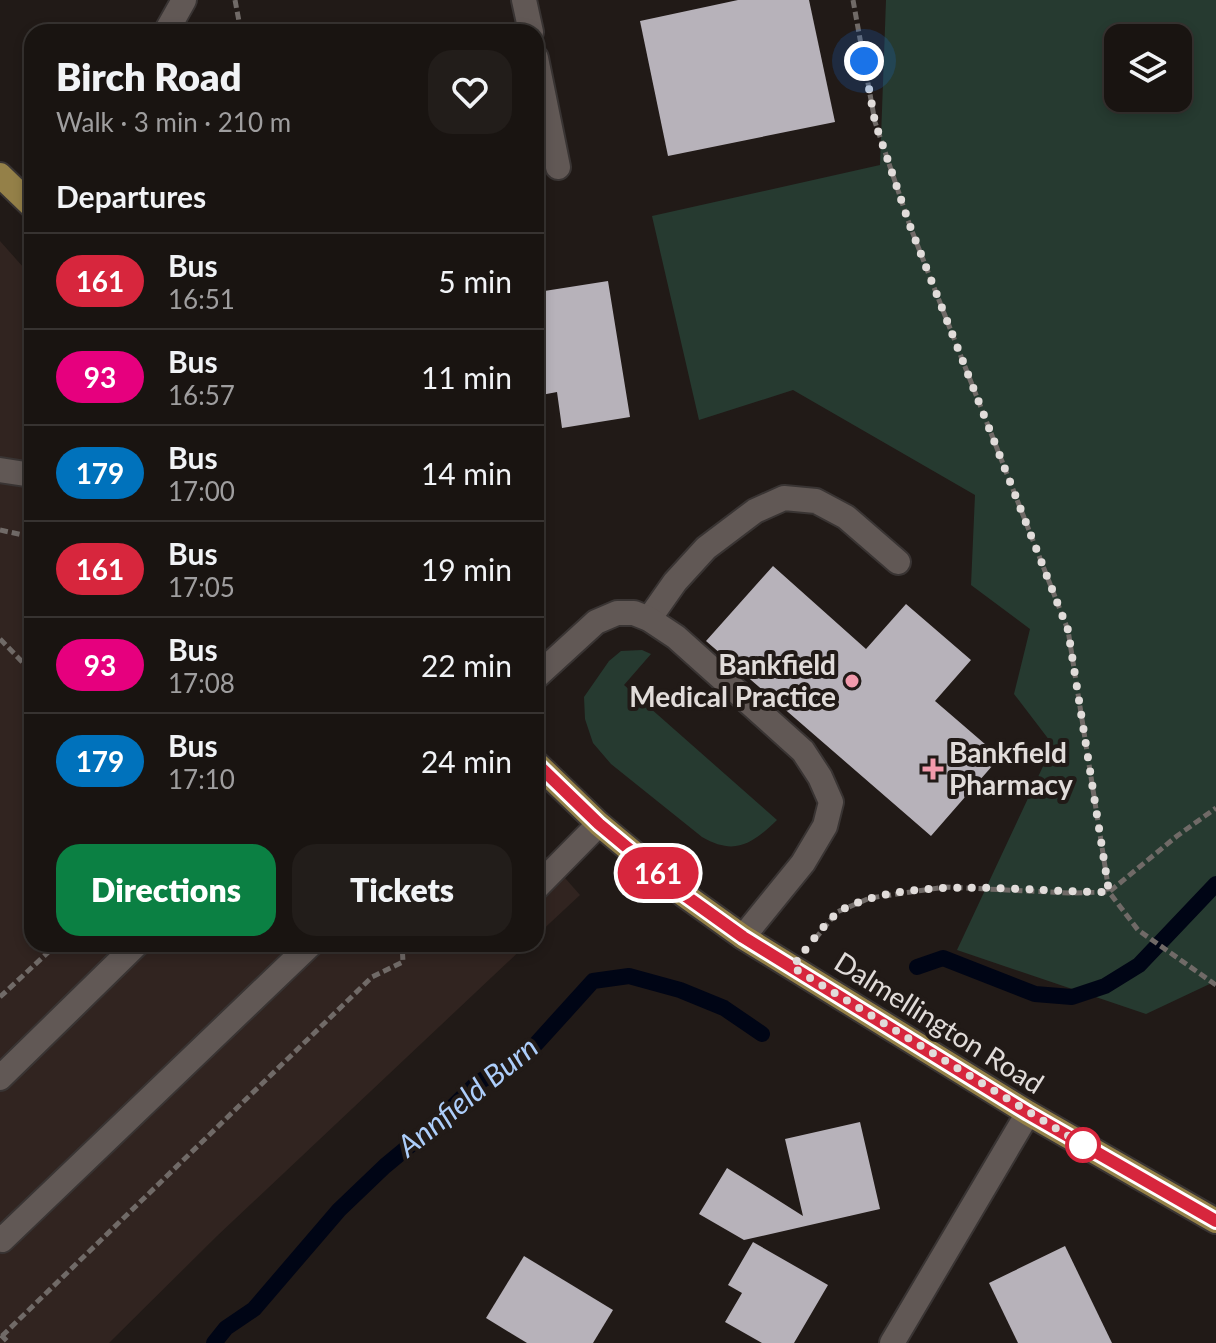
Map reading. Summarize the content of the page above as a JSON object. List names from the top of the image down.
{
  "streets": {
    "main road": ["Dalmellington Road"]
  },
  "water": ["Annfield Burn"],
  "places": {
    "other": ["Bankfield Medical Practice"],
    "health": ["Bankfield Pharmacy"]
  },
  "lines": ["bus line 161"],
  "page": {
    "on_map": "161",
    "heading": [
      ["Birch Road", "Walk · 3 min · 210 m"],
      "Departures"
    ],
    "list": [
      {
        "mark": "161",
        "name": "Bus",
        "note": "16:51",
        "value": "5 min"
      },
      {
        "mark": "93",
        "name": "Bus",
        "note": "16:57",
        "value": "11 min"
      },
      {
        "mark": "179",
        "name": "Bus",
        "note": "17:00",
        "value": "14 min"
      },
      {
        "mark": "161",
        "name": "Bus",
        "note": "17:05",
        "value": "19 min"
      },
      {
        "mark": "93",
        "name": "Bus",
        "note": "17:08",
        "value": "22 min"
      },
      {
        "mark": "179",
        "name": "Bus",
        "note": "17:10",
        "value": "24 min"
      }
    ],
    "buttons": ["Directions", "Tickets"]
  }
}
